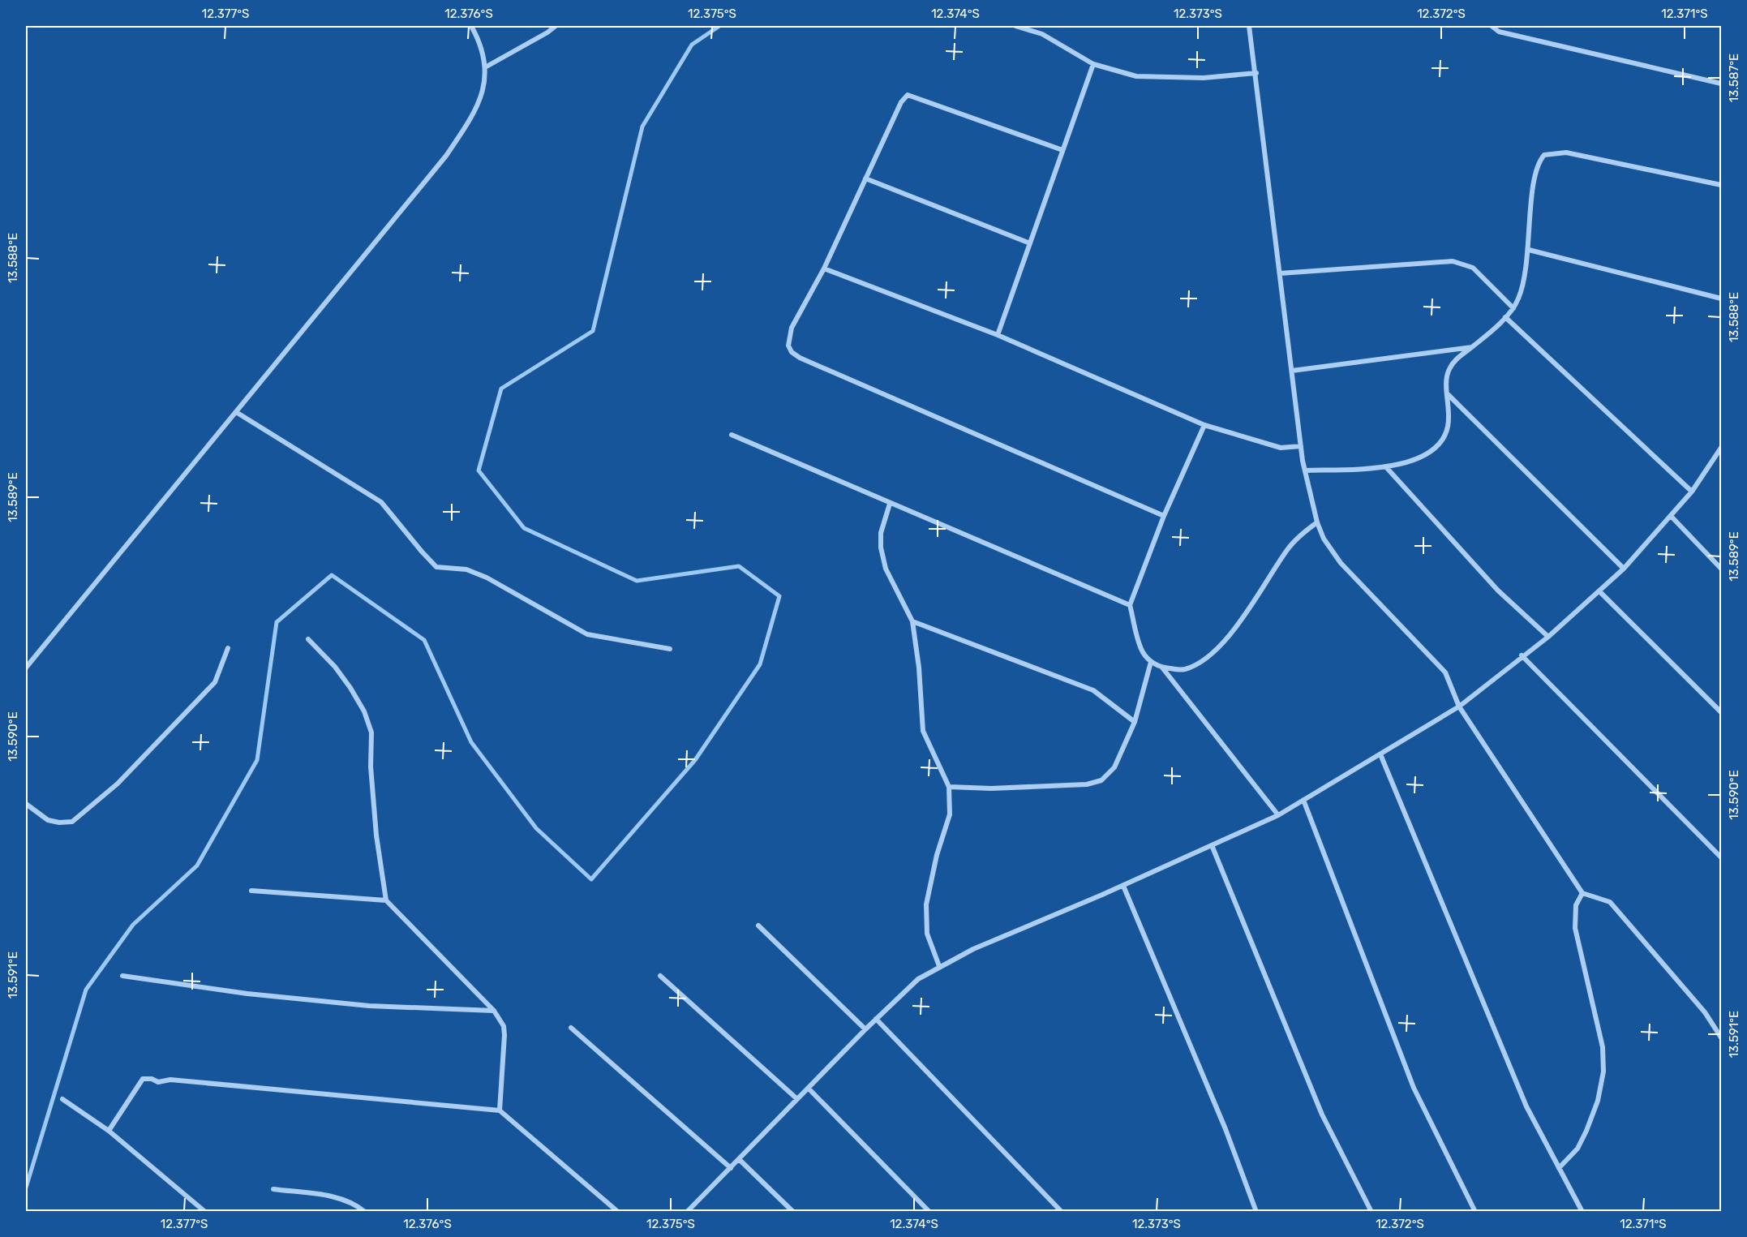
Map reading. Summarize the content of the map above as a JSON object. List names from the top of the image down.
{
  "coordinates": [
    "12.377°S",
    "12.376°S",
    "12.375°S",
    "12.374°S",
    "12.373°S",
    "12.372°S",
    "12.371°S",
    "13.587°E",
    "13.588°E",
    "13.589°E",
    "13.590°E",
    "13.591°E"
  ]
}
